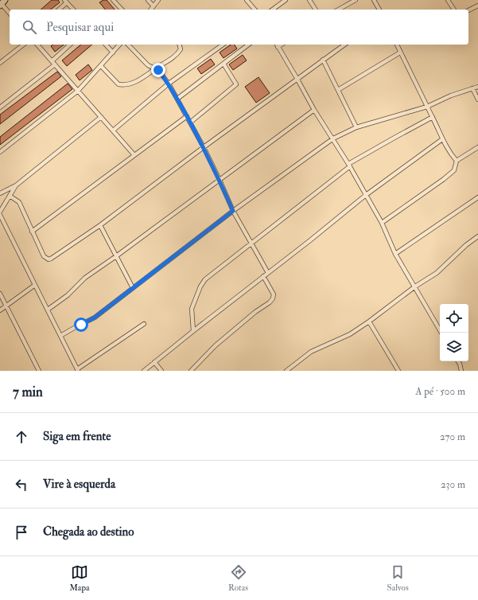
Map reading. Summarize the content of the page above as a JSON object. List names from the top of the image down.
{
  "page": {
    "search": "Pesquisar aqui",
    "heading": ["7 min", "A pé · 500 m"],
    "list": [
      ["Siga em frente", "270 m"],
      ["Vire à esquerda", "230 m"],
      "Chegada ao destino"
    ],
    "nav": ["Mapa", "Rotas", "Salvos"]
  }
}
